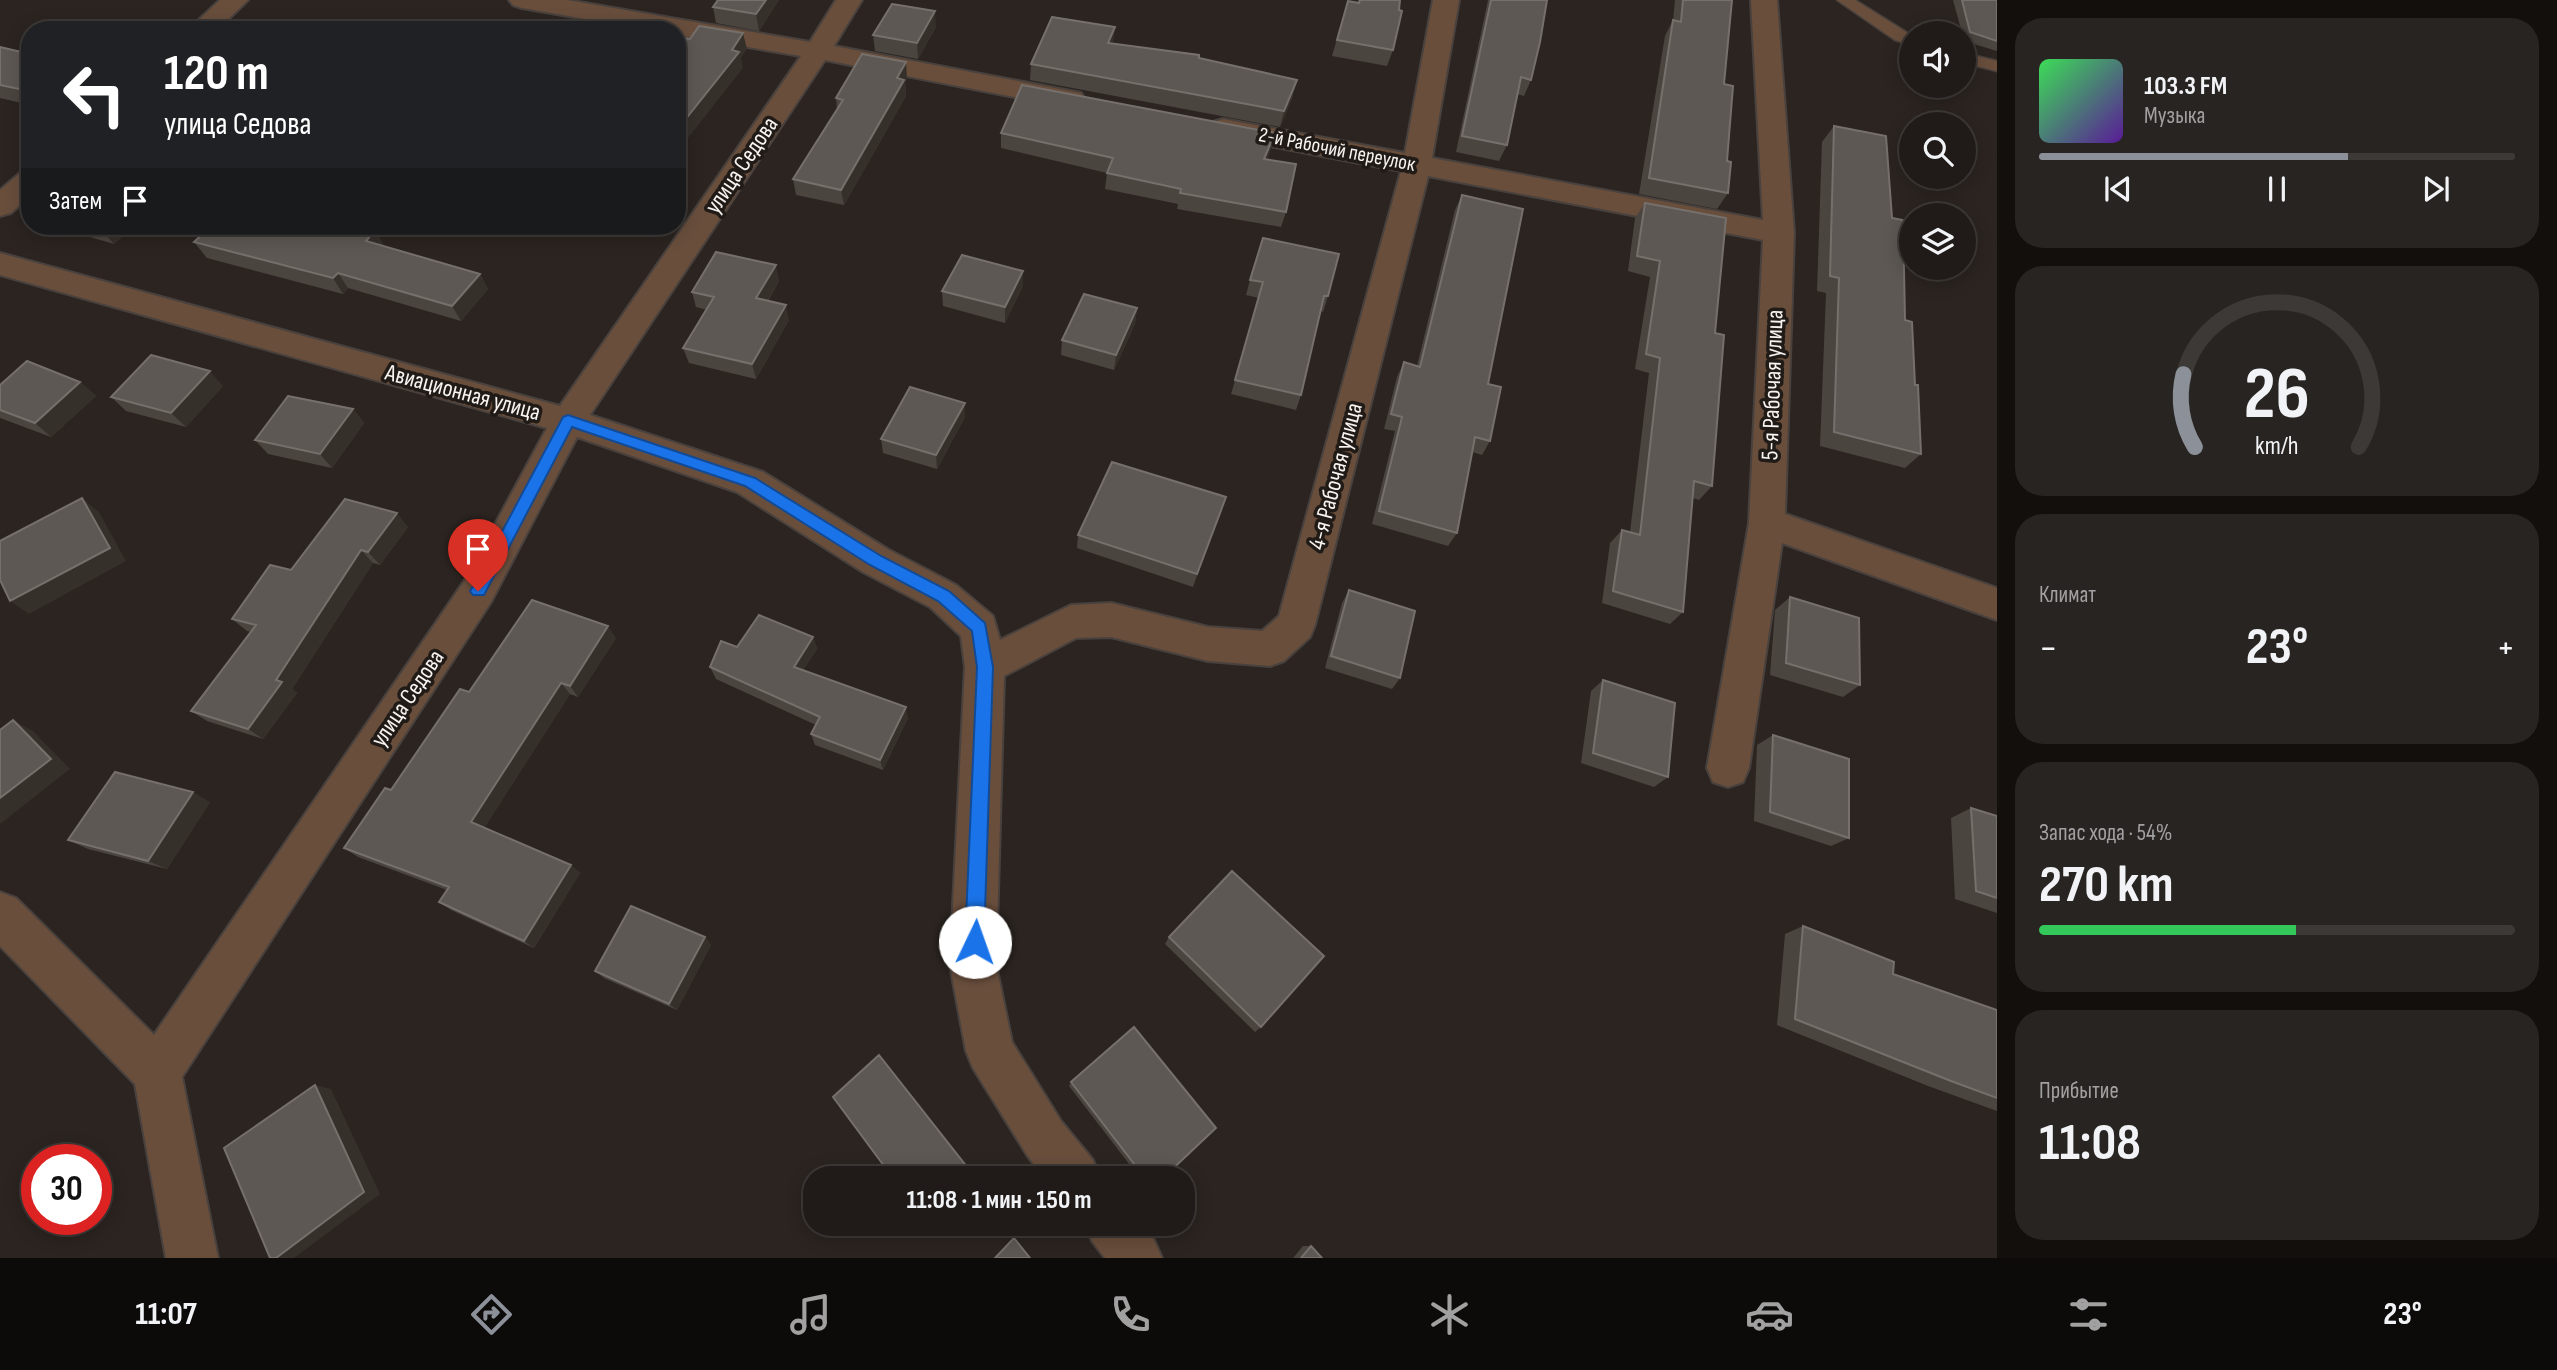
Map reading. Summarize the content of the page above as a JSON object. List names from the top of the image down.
{
  "streets": {
    "street": [
      "2-й Рабочий переулок",
      "улица Седова",
      "5-я Рабочая улица",
      "Авиационная улица",
      "4-я Рабочая улица"
    ]
  },
  "crossings": [
    ["2-й Рабочий переулок", "5-я Рабочая улица"],
    ["2-й Рабочий переулок", "4-я Рабочая улица"],
    ["улица Седова", "Авиационная улица"],
    ["Авиационная улица", "4-я Рабочая улица"]
  ],
  "page": {
    "turn": ["120 m", "улица Седова"],
    "song": ["103.3 FM", "Музыка"],
    "then": "Затем",
    "tile": [
      "Климат",
      ["Запас хода · 54%", "270 km"],
      ["Прибытие", "11:08"]
    ],
    "heat": ["−", "23°", "+"],
    "limit": "30",
    "trip": "11:08 · 1 мин · 150 m",
    "tabs": ["11:07", "23°"],
    "gauge": ["26", "km/h"]
  }
}
